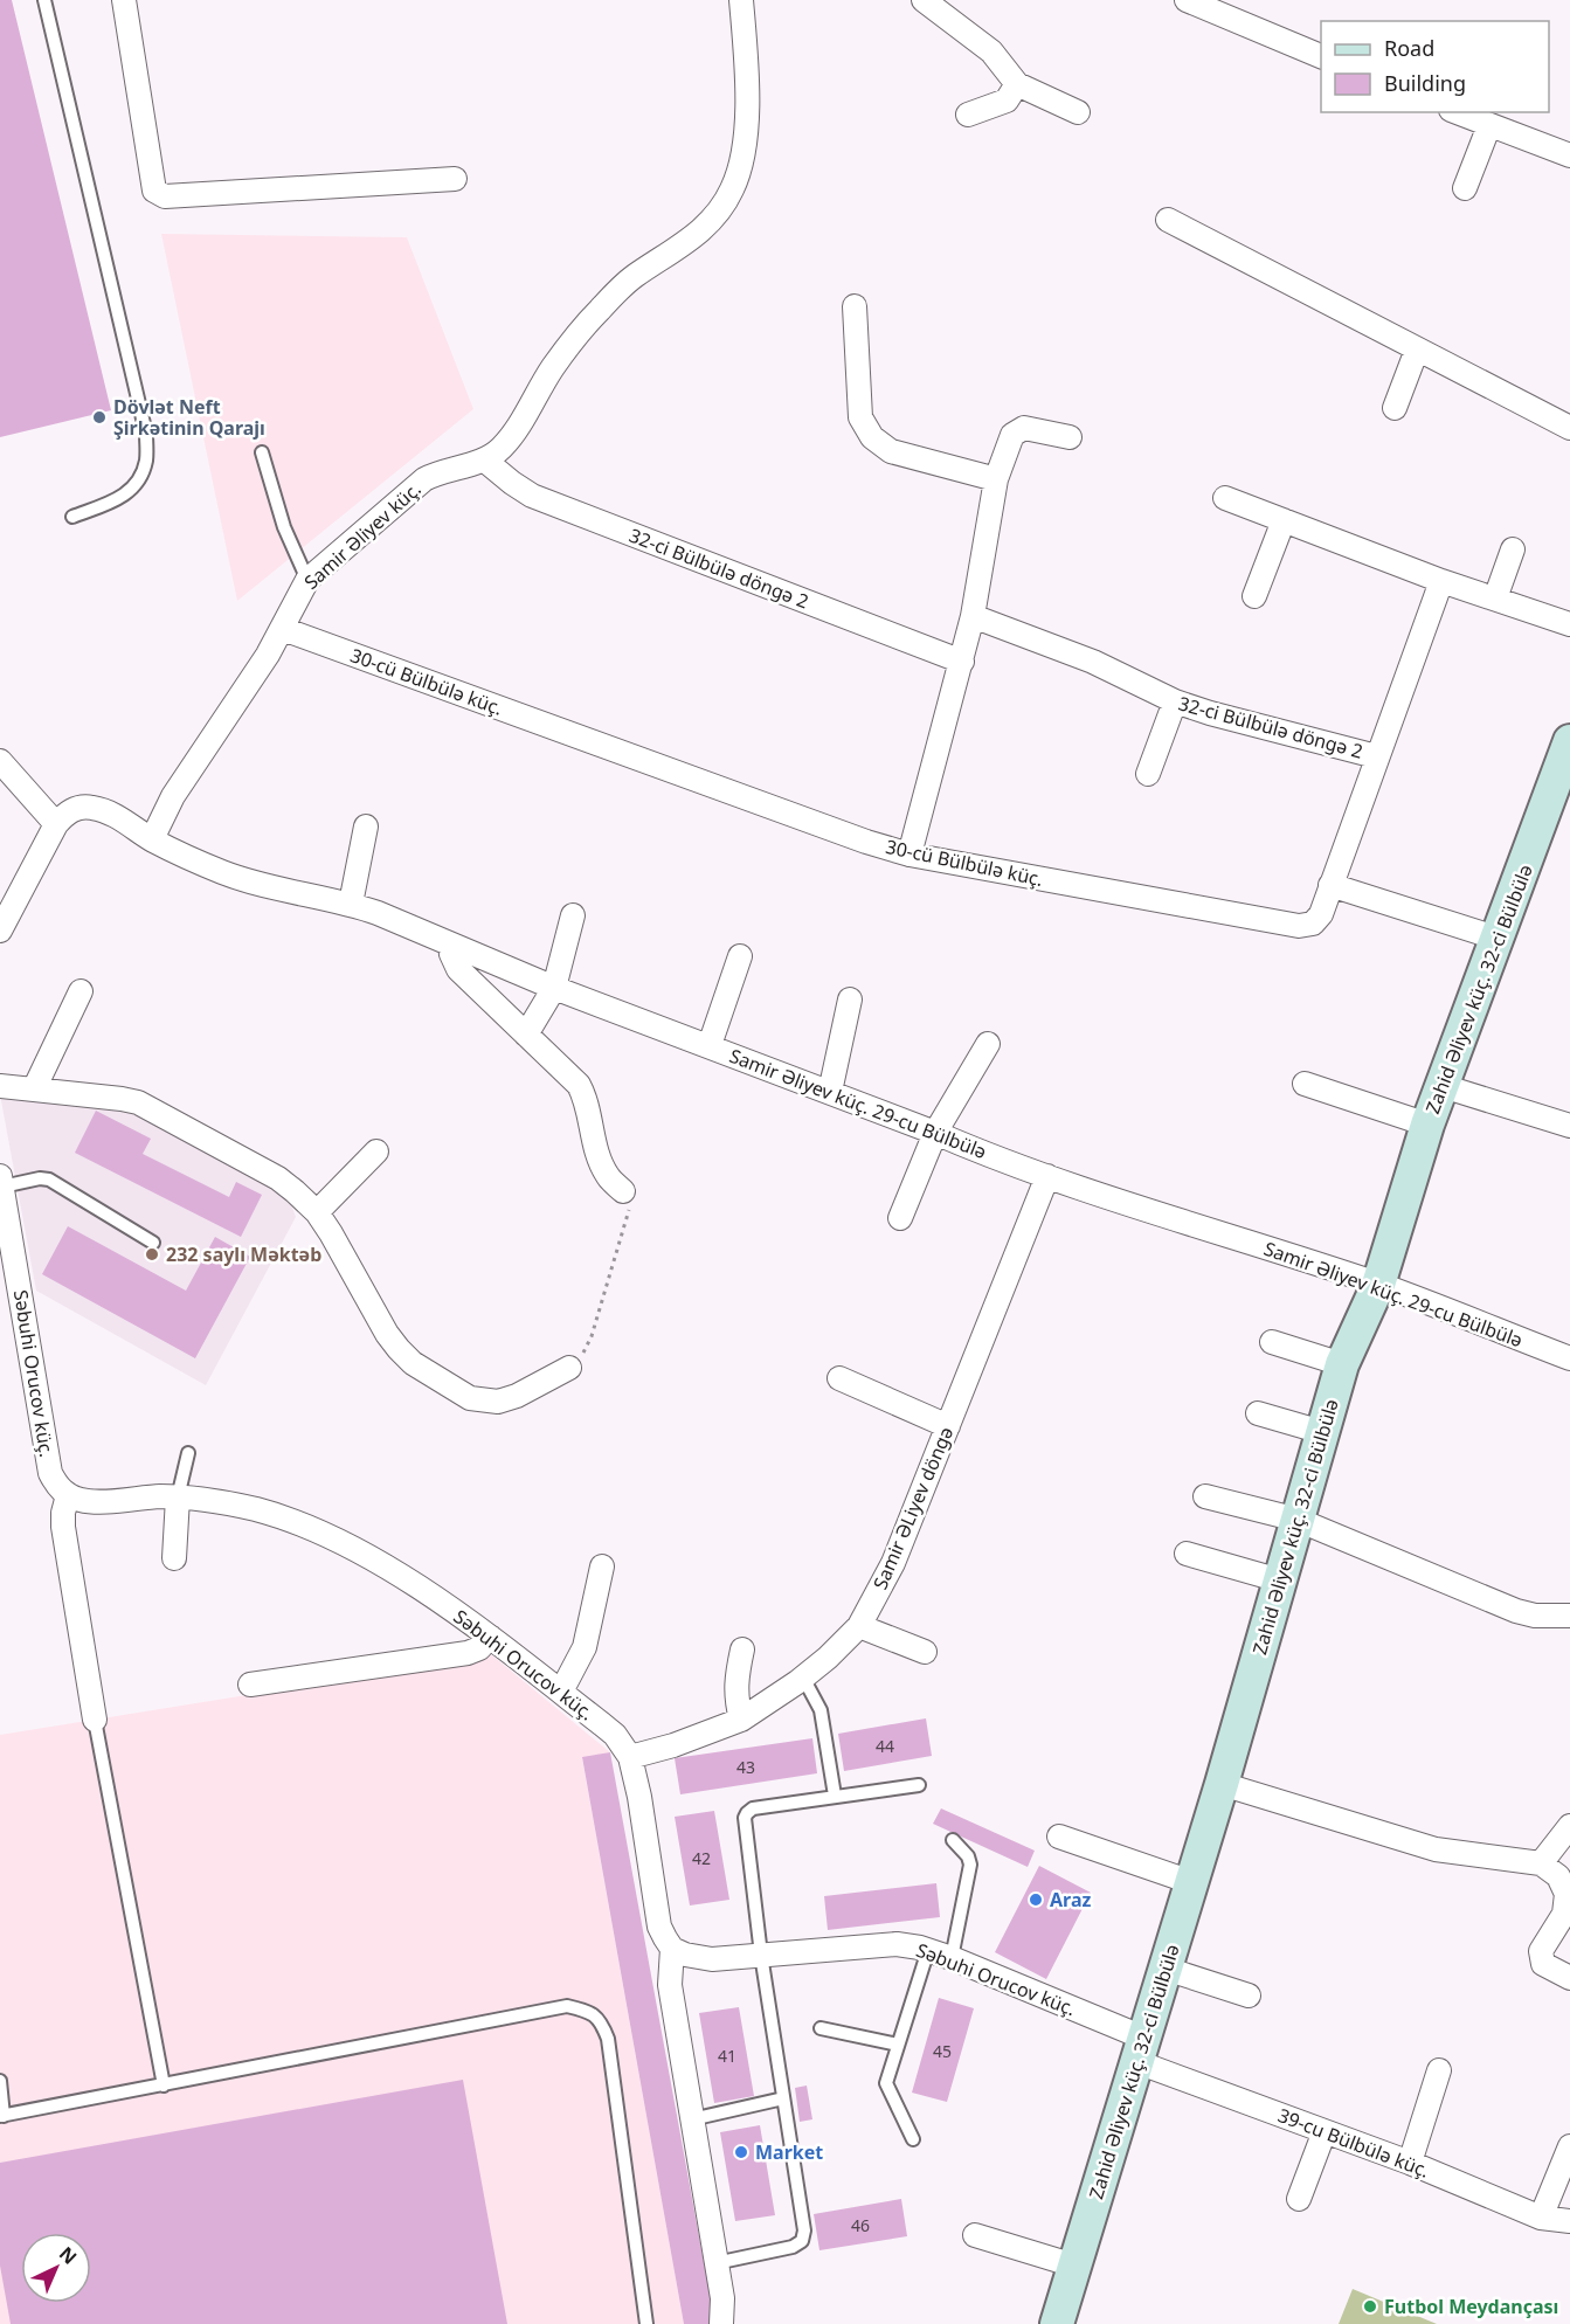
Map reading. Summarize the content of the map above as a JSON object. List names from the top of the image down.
{
  "streets": {
    "street": [
      "Samir Əliyev küç.",
      "32-ci Bülbülə döngə 2",
      "30-cü Bülbülə küç.",
      "Zahid Əliyev küç. 32-ci Bülbülə",
      "Samir Əliyev küç. 29-cu Bülbülə",
      "Səbuhi Orucov küç.",
      "Samir ƏLiyev döngə",
      "39-cu Bülbülə küç."
    ]
  },
  "crossings": [
    ["Samir Əliyev küç.", "32-ci Bülbülə döngə 2"],
    ["Samir Əliyev küç.", "30-cü Bülbülə küç."],
    ["Samir Əliyev küç.", "Samir Əliyev küç. 29-cu Bülbülə"],
    ["32-ci Bülbülə döngə 2", "30-cü Bülbülə küç."],
    ["Zahid Əliyev küç. 32-ci Bülbülə", "Samir Əliyev küç. 29-cu Bülbülə"],
    ["Zahid Əliyev küç. 32-ci Bülbülə", "Səbuhi Orucov küç."],
    ["Zahid Əliyev küç. 32-ci Bülbülə", "39-cu Bülbülə küç."],
    ["Samir Əliyev küç. 29-cu Bülbülə", "Samir ƏLiyev döngə"],
    ["Səbuhi Orucov küç.", "Samir ƏLiyev döngə"],
    ["Səbuhi Orucov küç.", "39-cu Bülbülə küç."]
  ],
  "places": [
    "Dövlət Neft Şirkətinin Qarajı",
    "232 saylı Məktəb",
    "Araz",
    "Market",
    "Futbol Meydançası"
  ],
  "house_numbers": [
    "44",
    "43",
    "42",
    "45",
    "41",
    "46"
  ],
  "legend": ["Road", "Building"],
  "north": "top right"
}
